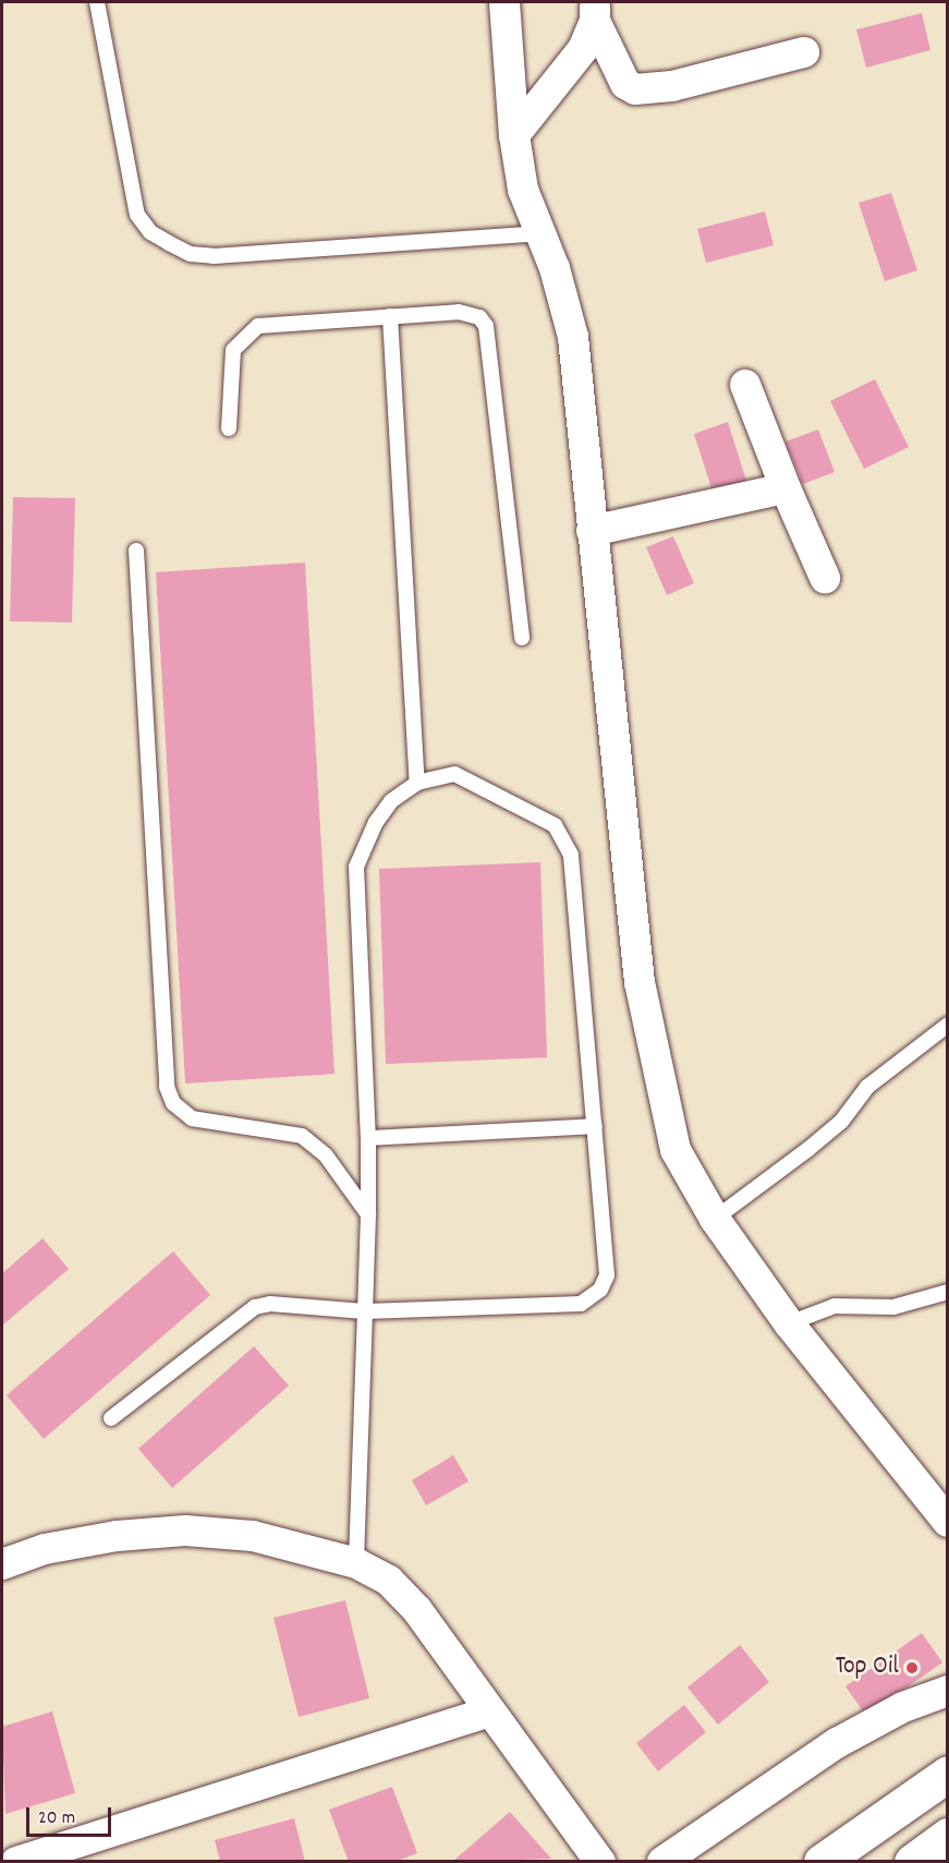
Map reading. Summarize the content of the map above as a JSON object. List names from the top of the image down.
{
  "places": ["Top Oil"],
  "scale_bar": "20 m"
}
